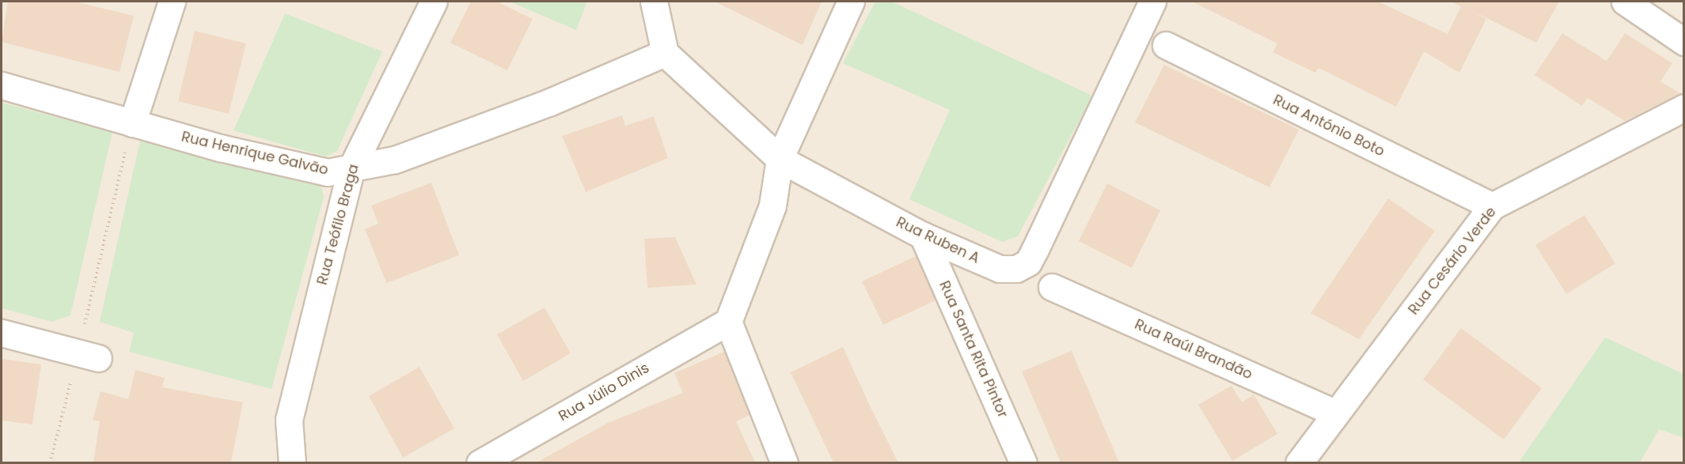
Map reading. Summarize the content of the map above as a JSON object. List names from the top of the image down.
{
  "streets": {
    "street": [
      "Rua António Boto",
      "Rua Henrique Galvão",
      "Rua Teófilo Braga",
      "Rua Ruben A",
      "Rua Cesário Verde",
      "Rua Santa Rita Pintor",
      "Rua Raúl Brandão",
      "Rua Júlio Dinis"
    ]
  },
  "crossings": [
    ["Rua António Boto", "Rua Cesário Verde"],
    ["Rua Henrique Galvão", "Rua Teófilo Braga"],
    ["Rua Henrique Galvão", "Rua Ruben A"],
    ["Rua Ruben A", "Rua Santa Rita Pintor"],
    ["Rua Cesário Verde", "Rua Raúl Brandão"]
  ]
}
